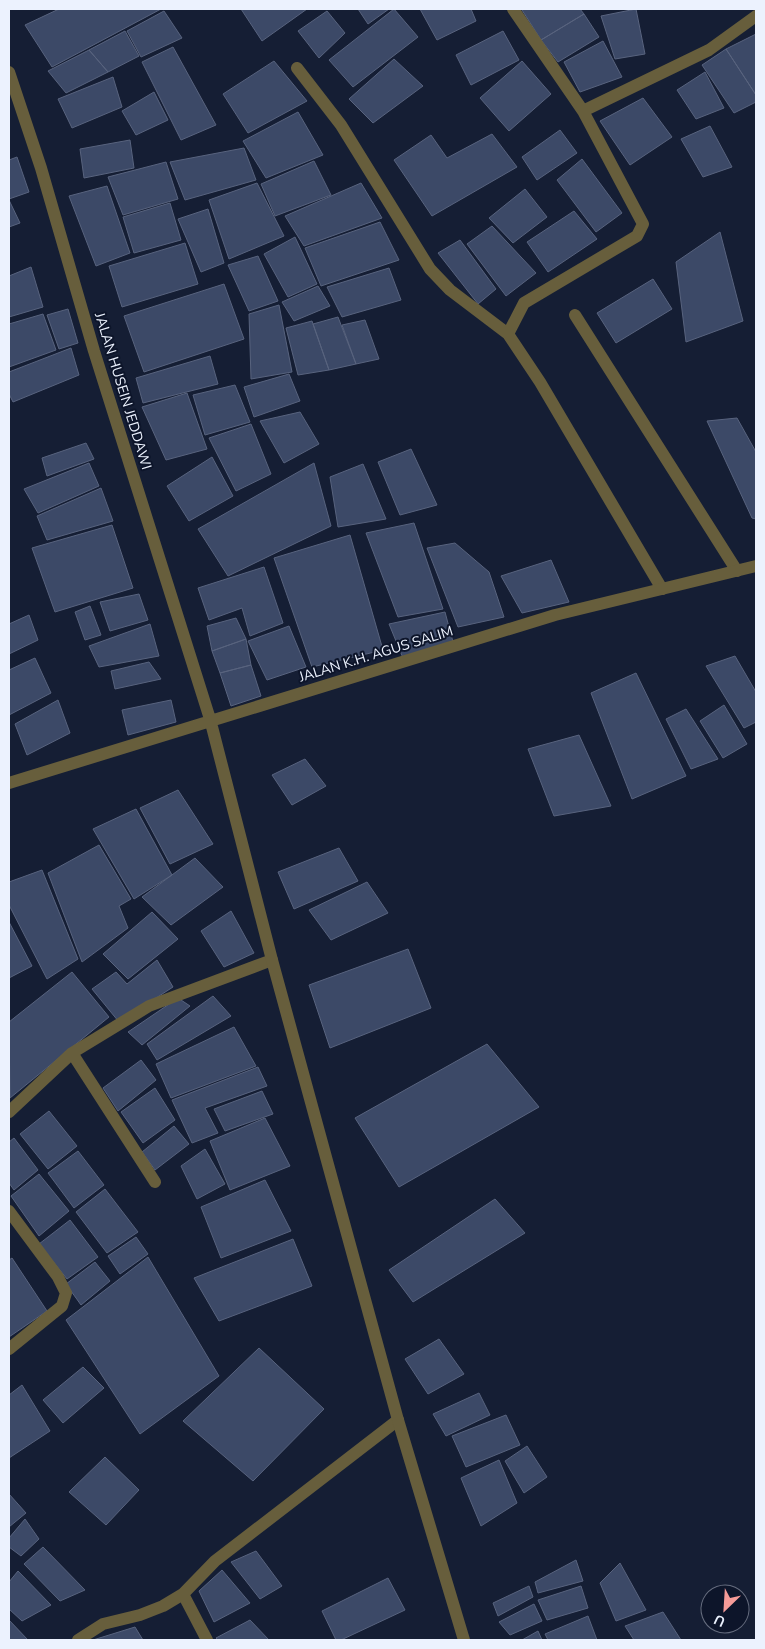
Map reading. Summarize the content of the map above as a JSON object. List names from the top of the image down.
{
  "streets": {
    "street": ["JALAN HUSEIN JEDDAWI", "JALAN K.H. AGUS SALIM"]
  },
  "crossings": [
    ["JALAN HUSEIN JEDDAWI", "JALAN K.H. AGUS SALIM"]
  ],
  "north": "bottom left"
}
